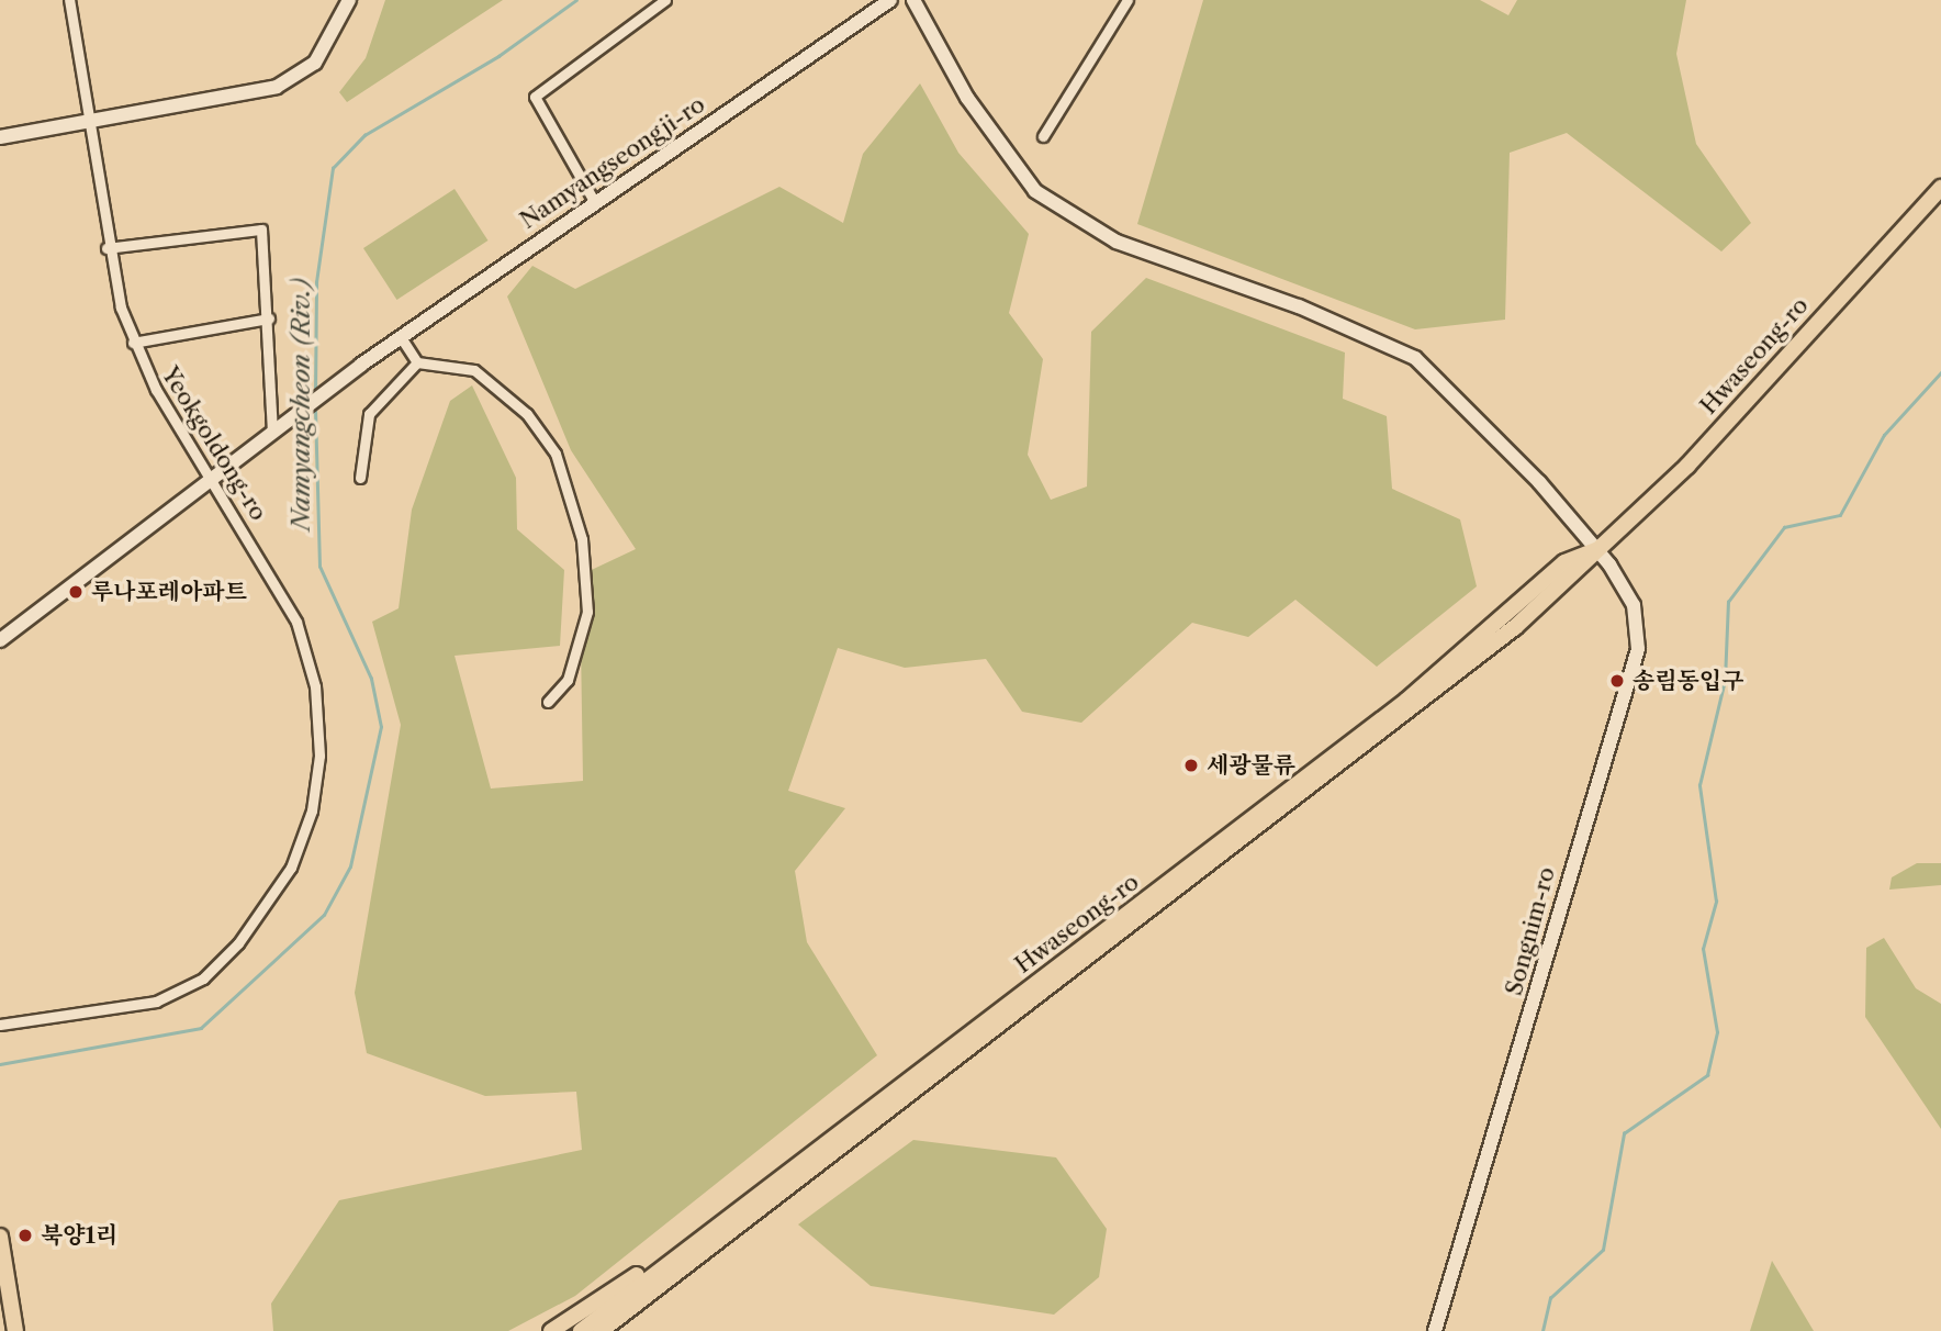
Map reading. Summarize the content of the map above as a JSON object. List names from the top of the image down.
{
  "streets": {
    "main road": ["Namyangseongji-ro", "Hwaseong-ro", "Songnim-ro"],
    "street": ["Yeokgoldong-ro"]
  },
  "crossings": [
    ["Hwaseong-ro", "Songnim-ro"]
  ],
  "water": ["Namyangcheon (Riv.)"],
  "places": [
    "루나포레아파트",
    "송림동입구",
    "세광물류",
    "북양1리"
  ]
}
